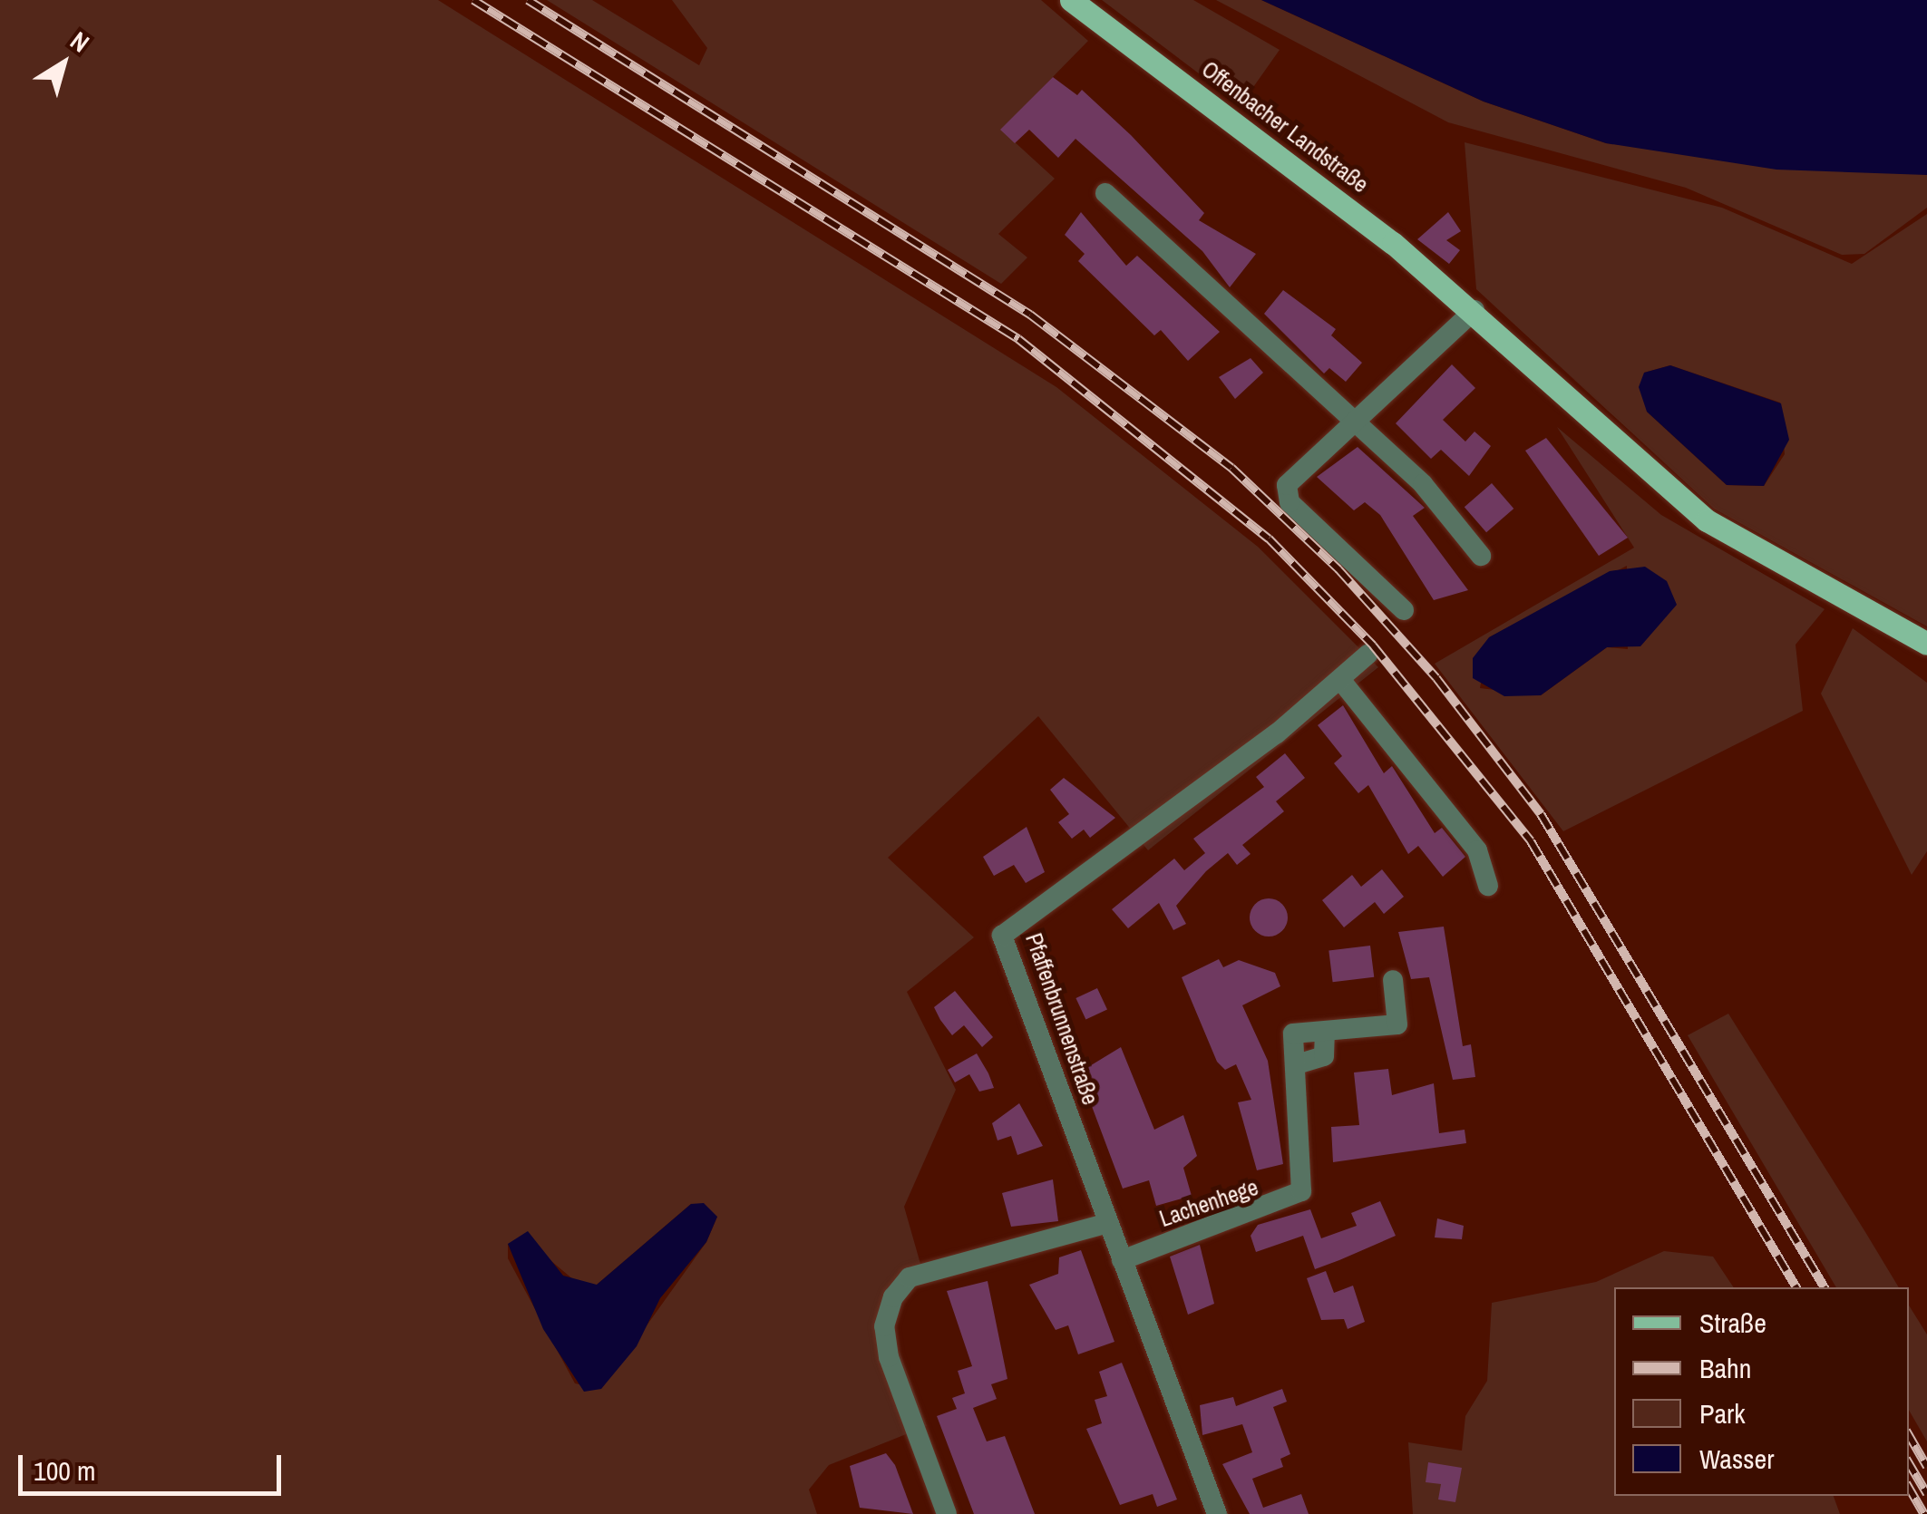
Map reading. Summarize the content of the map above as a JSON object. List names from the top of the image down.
{
  "streets": {
    "main road": ["Offenbacher Landstraße"],
    "street": ["Pfaffenbrunnenstraße", "Lachenhege"]
  },
  "crossings": [
    ["Pfaffenbrunnenstraße", "Lachenhege"]
  ],
  "legend": [
    "Straße",
    "Bahn",
    "Park",
    "Wasser"
  ],
  "scale_bar": "100 m",
  "north": "top right"
}
